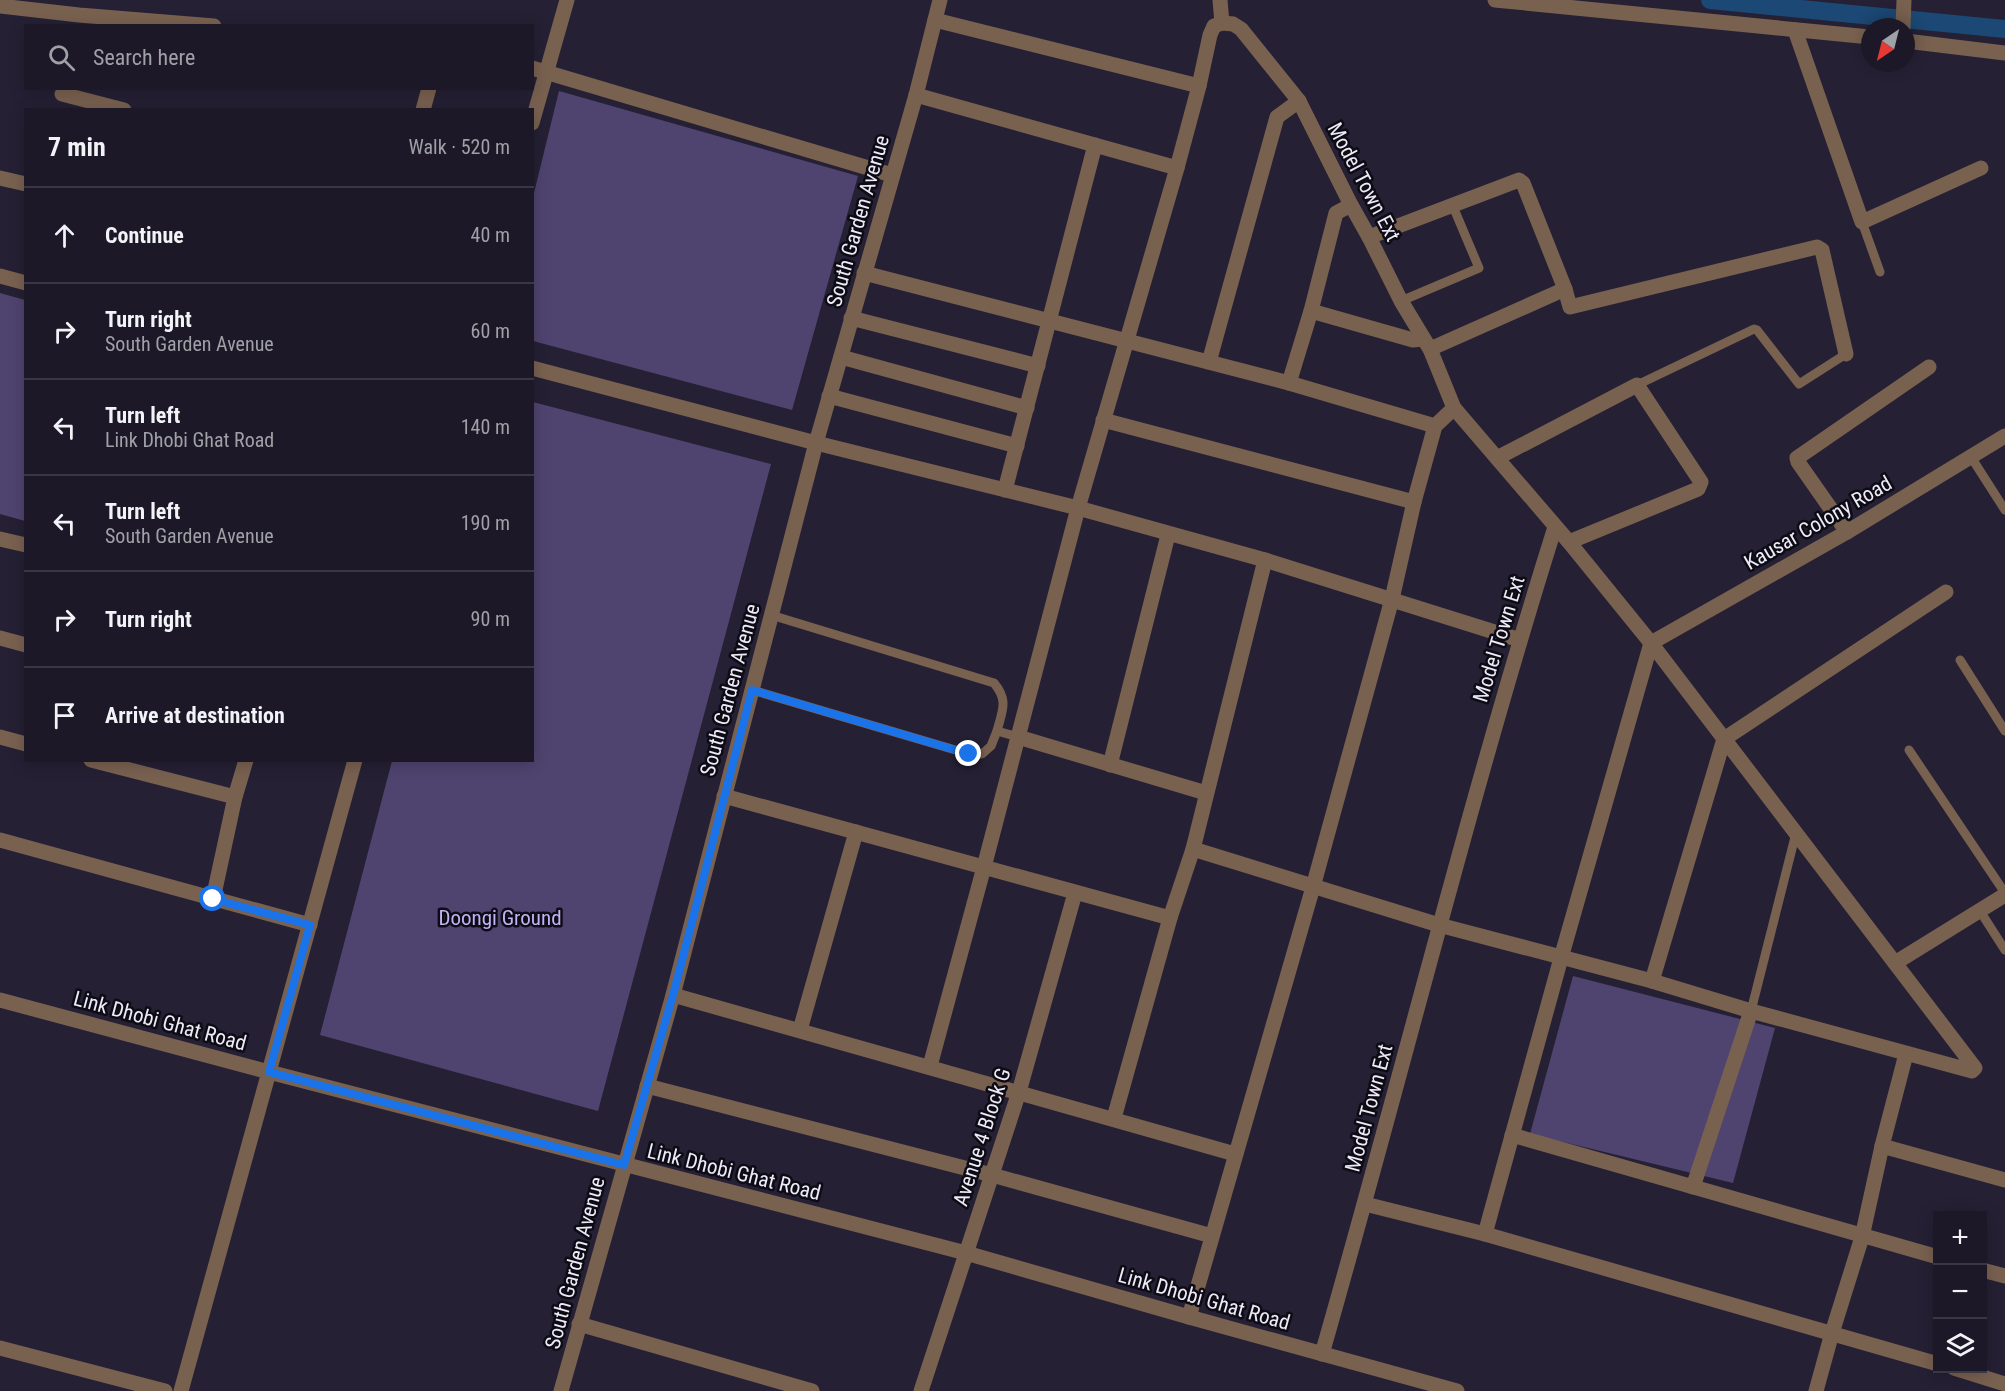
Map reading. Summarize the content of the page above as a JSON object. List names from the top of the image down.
{
  "streets": {
    "street": [
      "Model Town Ext",
      "South Garden Avenue",
      "Kausar Colony Road",
      "Link Dhobi Ghat Road",
      "Avenue 4 Block G"
    ]
  },
  "crossings": [
    ["Model Town Ext", "Link Dhobi Ghat Road"],
    ["South Garden Avenue", "Link Dhobi Ghat Road"],
    ["Link Dhobi Ghat Road", "Avenue 4 Block G"]
  ],
  "parks": ["Doongi Ground"],
  "north": "bottom left",
  "page": {
    "search": "Search here",
    "heading": ["7 min", "Walk · 520 m"],
    "list": [
      ["Continue", "40 m"],
      ["Turn right", "South Garden Avenue", "60 m"],
      ["Turn left", "Link Dhobi Ghat Road", "140 m"],
      ["Turn left", "South Garden Avenue", "190 m"],
      ["Turn right", "90 m"],
      "Arrive at destination"
    ],
    "map_buttons": ["+", "−"]
  }
}
